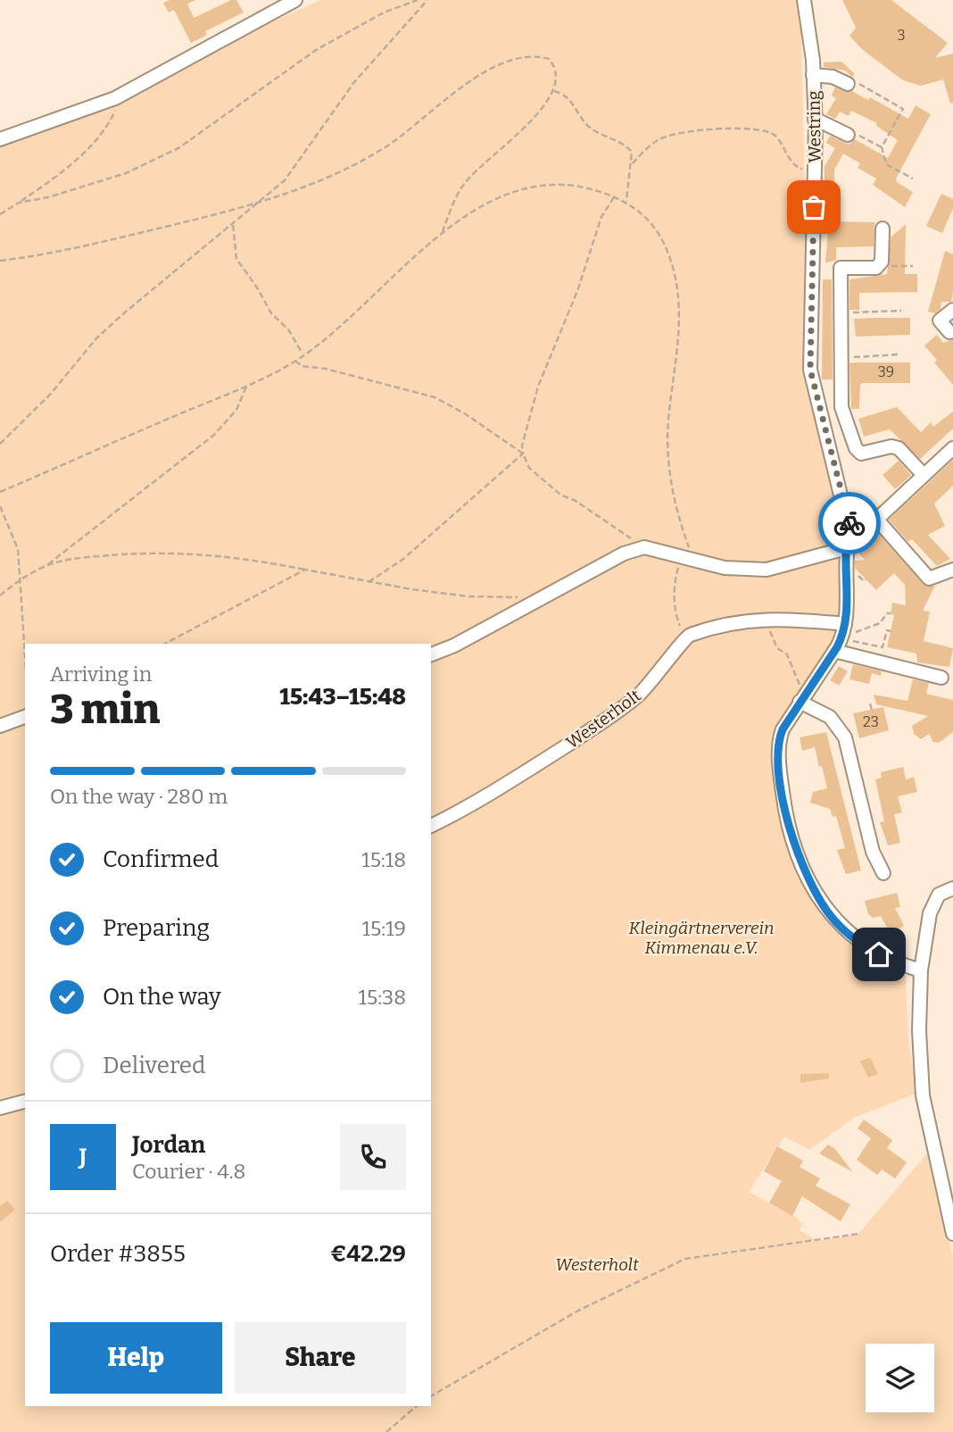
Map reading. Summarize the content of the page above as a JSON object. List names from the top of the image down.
{
  "streets": {
    "street": ["Westring", "Westerholt"]
  },
  "parks": ["Kleingärtnerverein Kimmenau e.V.", "Westerholt"],
  "house_numbers": ["3", "39", "23"],
  "page": {
    "heading": ["3 min", "Arriving in", "15:43–15:48"],
    "panel": [
      "Jordan",
      "Courier · 4.8",
      "Order #3855",
      "€42.29"
    ],
    "bar": "On the way · 280 m",
    "list": [
      ["Confirmed", "15:18"],
      ["Preparing", "15:19"],
      ["On the way", "15:38"],
      "Delivered"
    ],
    "round": "J",
    "buttons": ["Help", "Share"]
  }
}
